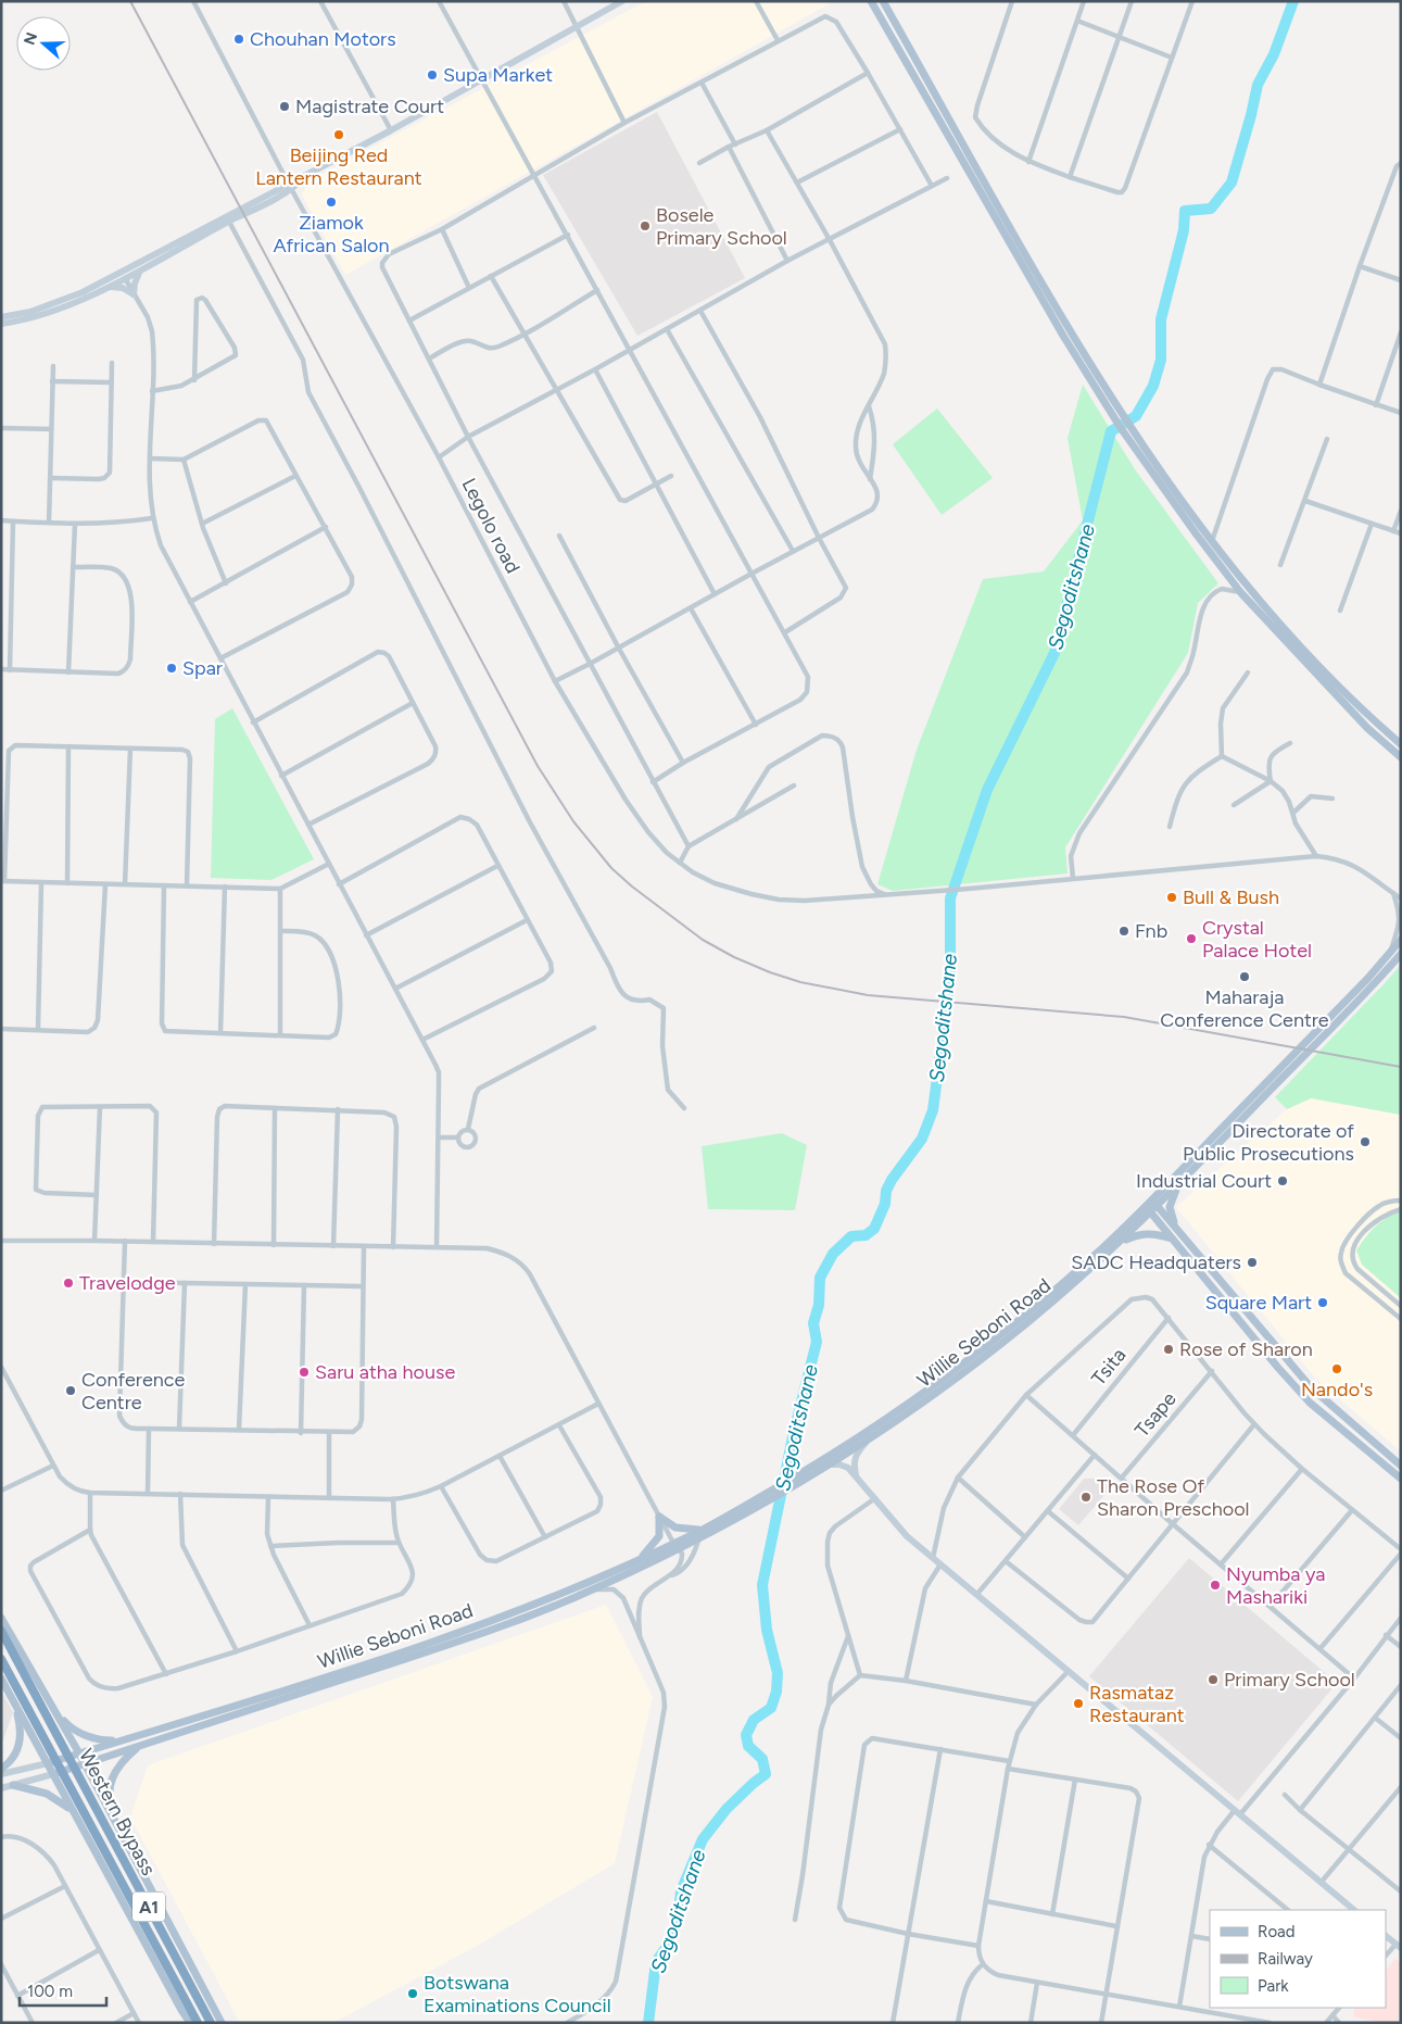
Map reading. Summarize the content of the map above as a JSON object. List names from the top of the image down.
{
  "streets": {
    "highway": ["Western Bypass", "A1"],
    "main road": ["Willie Seboni Road"],
    "street": ["Legolo road", "Tsita", "Tsape"]
  },
  "water": ["Segoditshane"],
  "places": [
    "Chouhan Motors",
    "Supa Market",
    "Magistrate Court",
    "Beijing Red Lantern Restaurant",
    "Ziamok African Salon",
    "Bosele Primary School",
    "Spar",
    "Bull & Bush",
    "Fnb",
    "Crystal Palace Hotel",
    "Maharaja Conference Centre",
    "Directorate of Public Prosecutions",
    "Industrial Court",
    "SADC Headquaters",
    "Travelodge",
    "Square Mart",
    "Rose of Sharon",
    "Nando's",
    "Saru atha house",
    "Conference Centre",
    "The Rose Of Sharon Preschool",
    "Nyumba ya Mashariki",
    "Primary School",
    "Rasmataz Restaurant",
    "Botswana Examinations Council"
  ],
  "legend": ["Road", "Railway", "Park"],
  "scale_bar": "100 m",
  "north": "left"
}
